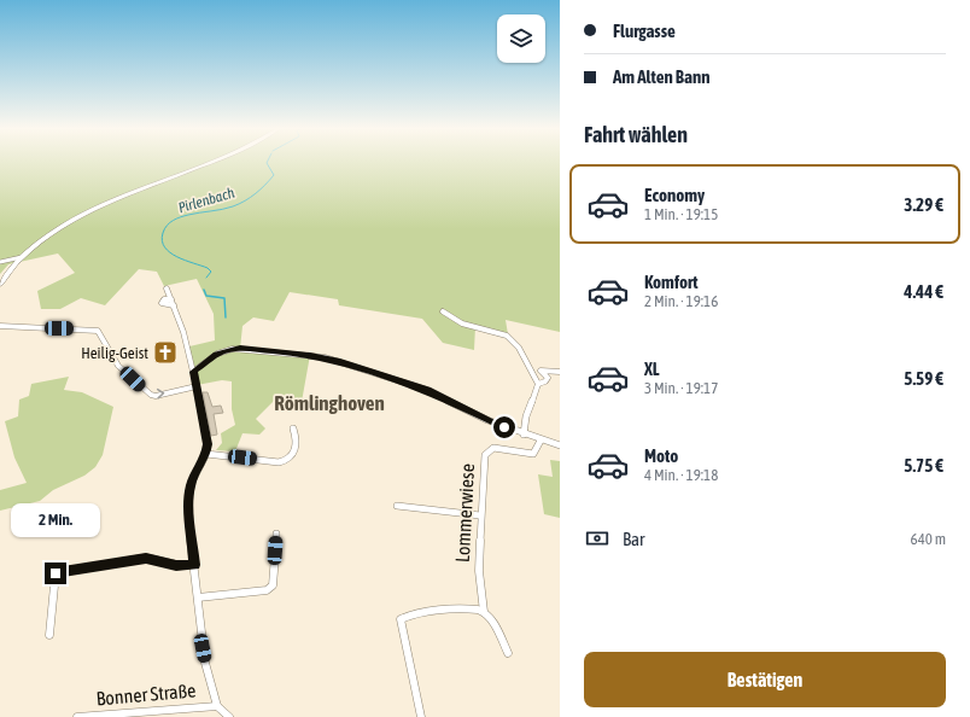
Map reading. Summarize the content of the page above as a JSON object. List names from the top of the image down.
{
  "streets": {
    "street": ["Lommerwiese", "Bonner Straße"]
  },
  "districts": ["Römlinghoven"],
  "water": ["Pirlenbach"],
  "places": {
    "church": ["Heilig-Geist"]
  },
  "page": {
    "banner": ["Flurgasse", "Am Alten Bann"],
    "heading": "Fahrt wählen",
    "list": [
      {
        "name": "Economy",
        "note": "1 Min. · 19:15",
        "value": "3.29 €"
      },
      {
        "name": "Komfort",
        "note": "2 Min. · 19:16",
        "value": "4.44 €"
      },
      {
        "name": "XL",
        "note": "3 Min. · 19:17",
        "value": "5.59 €"
      },
      {
        "name": "Moto",
        "note": "4 Min. · 19:18",
        "value": "5.75 €"
      }
    ],
    "bubble": "2 Min.",
    "pay": ["Bar", "640 m"],
    "buttons": "Bestätigen"
  }
}
